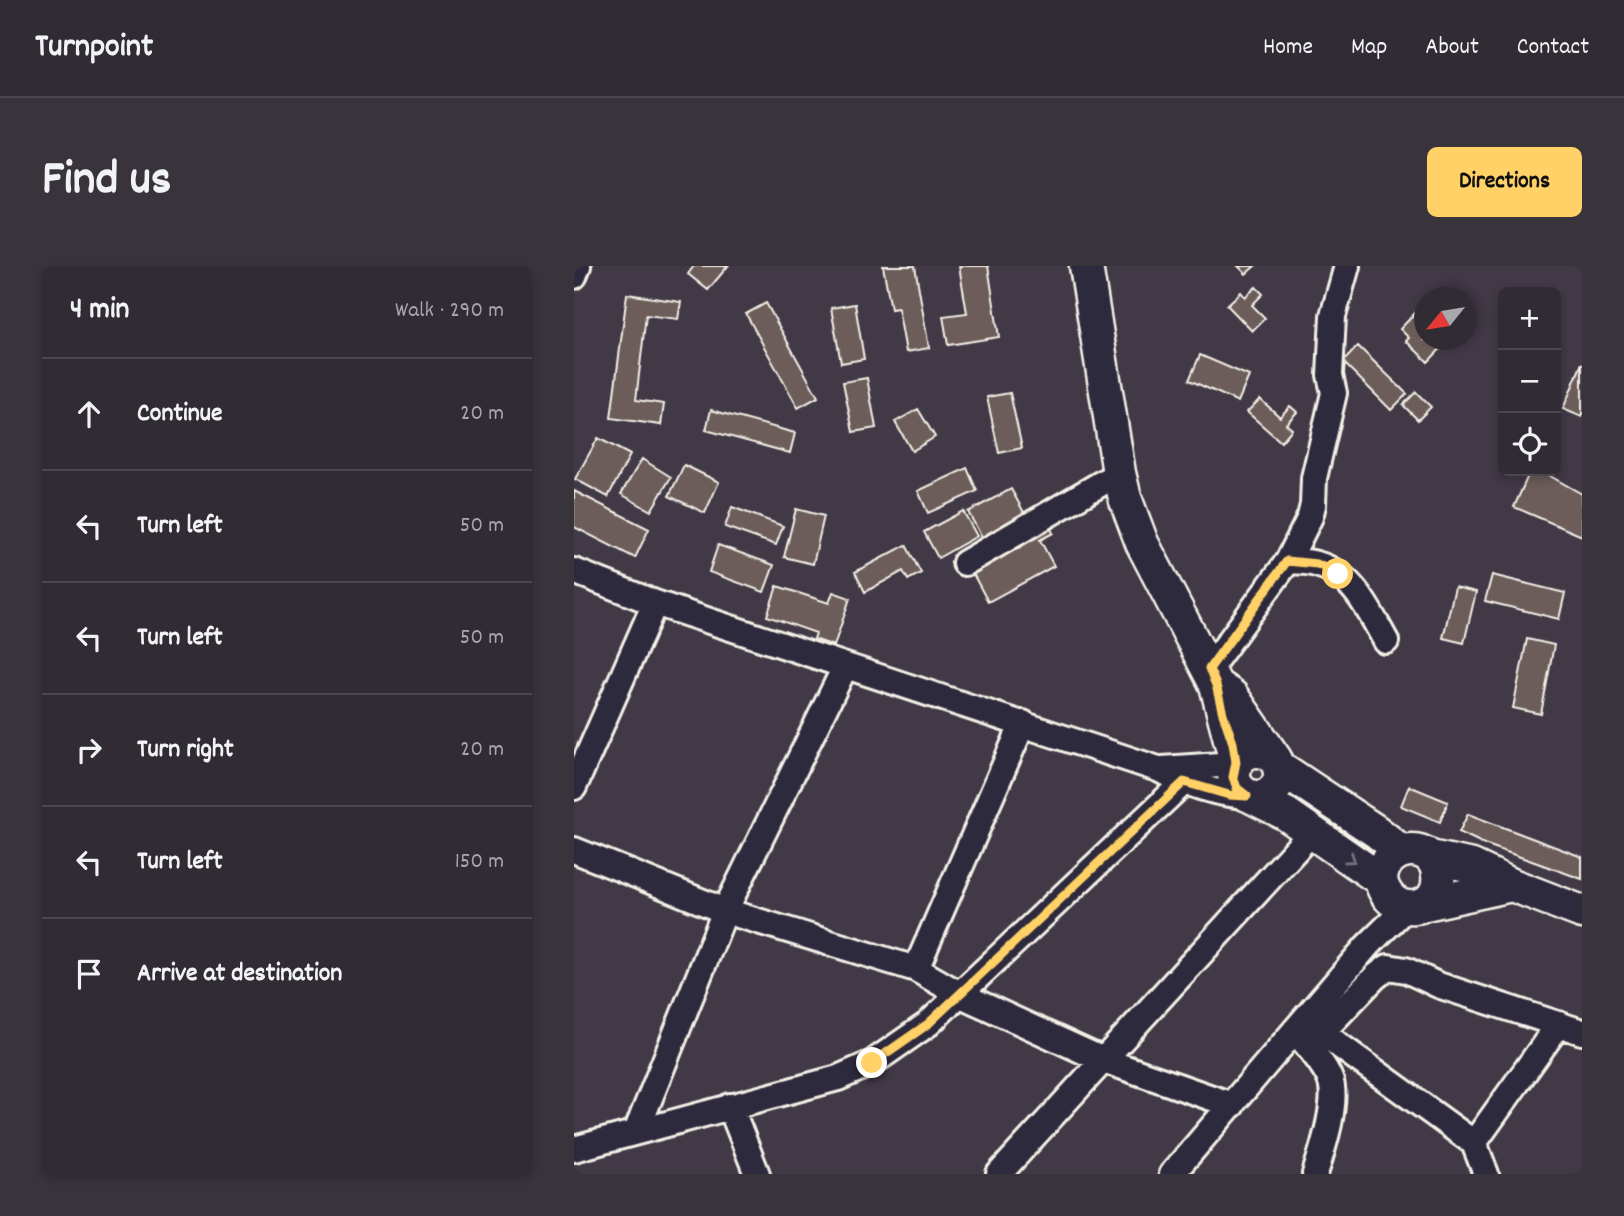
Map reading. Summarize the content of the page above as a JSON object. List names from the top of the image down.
{
  "north": "bottom left",
  "page": {
    "header": "Turnpoint",
    "nav": [
      "Home",
      "Map",
      "About",
      "Contact"
    ],
    "title": "Find us",
    "buttons": "Directions",
    "heading": ["4 min", "Walk · 290 m"],
    "map_buttons": ["+", "−"],
    "list": [
      ["Continue", "20 m"],
      ["Turn left", "50 m"],
      ["Turn left", "50 m"],
      ["Turn right", "20 m"],
      ["Turn left", "150 m"],
      "Arrive at destination"
    ]
  }
}
